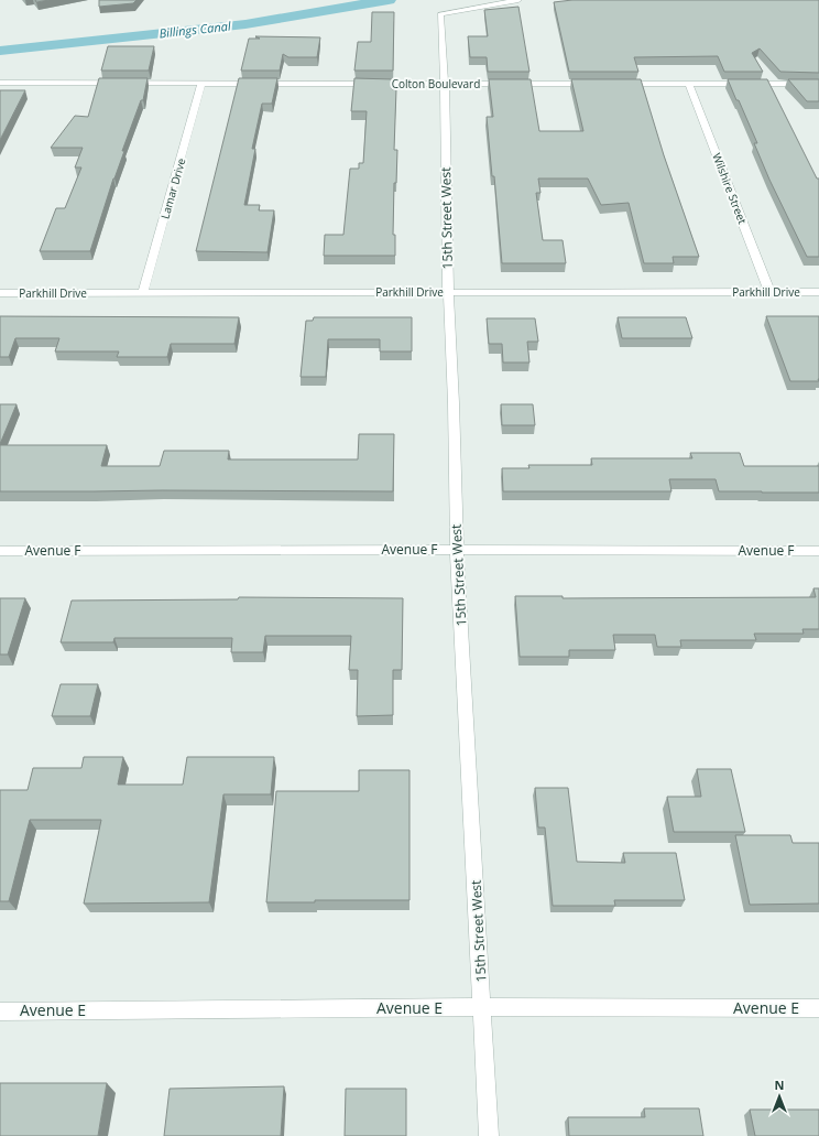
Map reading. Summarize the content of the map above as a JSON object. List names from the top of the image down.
{
  "streets": {
    "street": [
      "Colton Boulevard",
      "Lamar Drive",
      "Wilshire Street",
      "15th Street West",
      "Parkhill Drive",
      "Avenue F",
      "Avenue E"
    ]
  },
  "crossings": [
    ["Colton Boulevard", "Lamar Drive"],
    ["Colton Boulevard", "15th Street West"],
    ["Lamar Drive", "Parkhill Drive"],
    ["Wilshire Street", "Parkhill Drive"],
    ["15th Street West", "Parkhill Drive"],
    ["15th Street West", "Avenue F"],
    ["15th Street West", "Avenue E"]
  ],
  "water": ["Billings Canal"],
  "north": "top"
}
